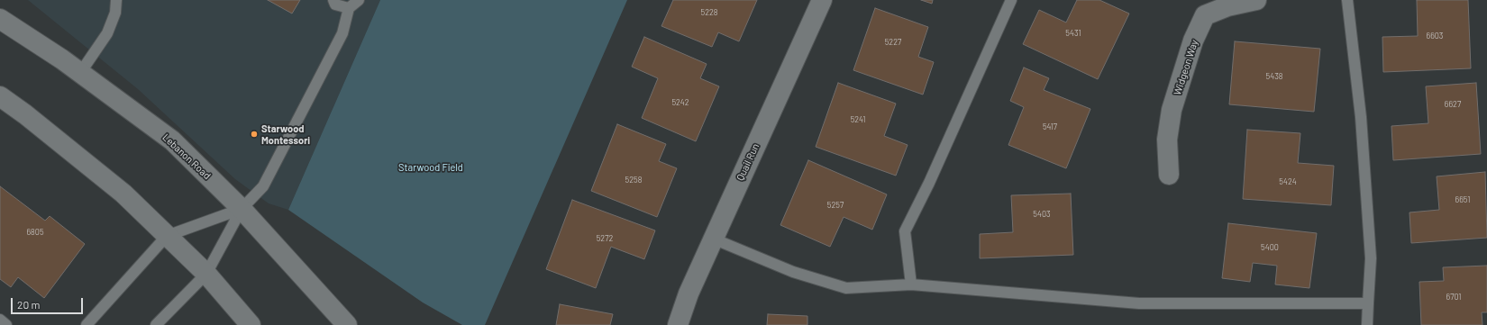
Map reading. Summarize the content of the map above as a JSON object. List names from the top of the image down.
{
  "streets": {
    "main road": ["Widgeon Way", "Lebanon Road", "Quail Run"]
  },
  "parks": ["Starwood Field"],
  "places": ["Starwood Montessori"],
  "house_numbers": [
    "5228",
    "5431",
    "6603",
    "5227",
    "5438",
    "5242",
    "6627",
    "5241",
    "5417",
    "5258",
    "5424",
    "6651",
    "5257",
    "5403",
    "6805",
    "5272",
    "5400",
    "6701"
  ],
  "scale_bar": "20 m"
}
